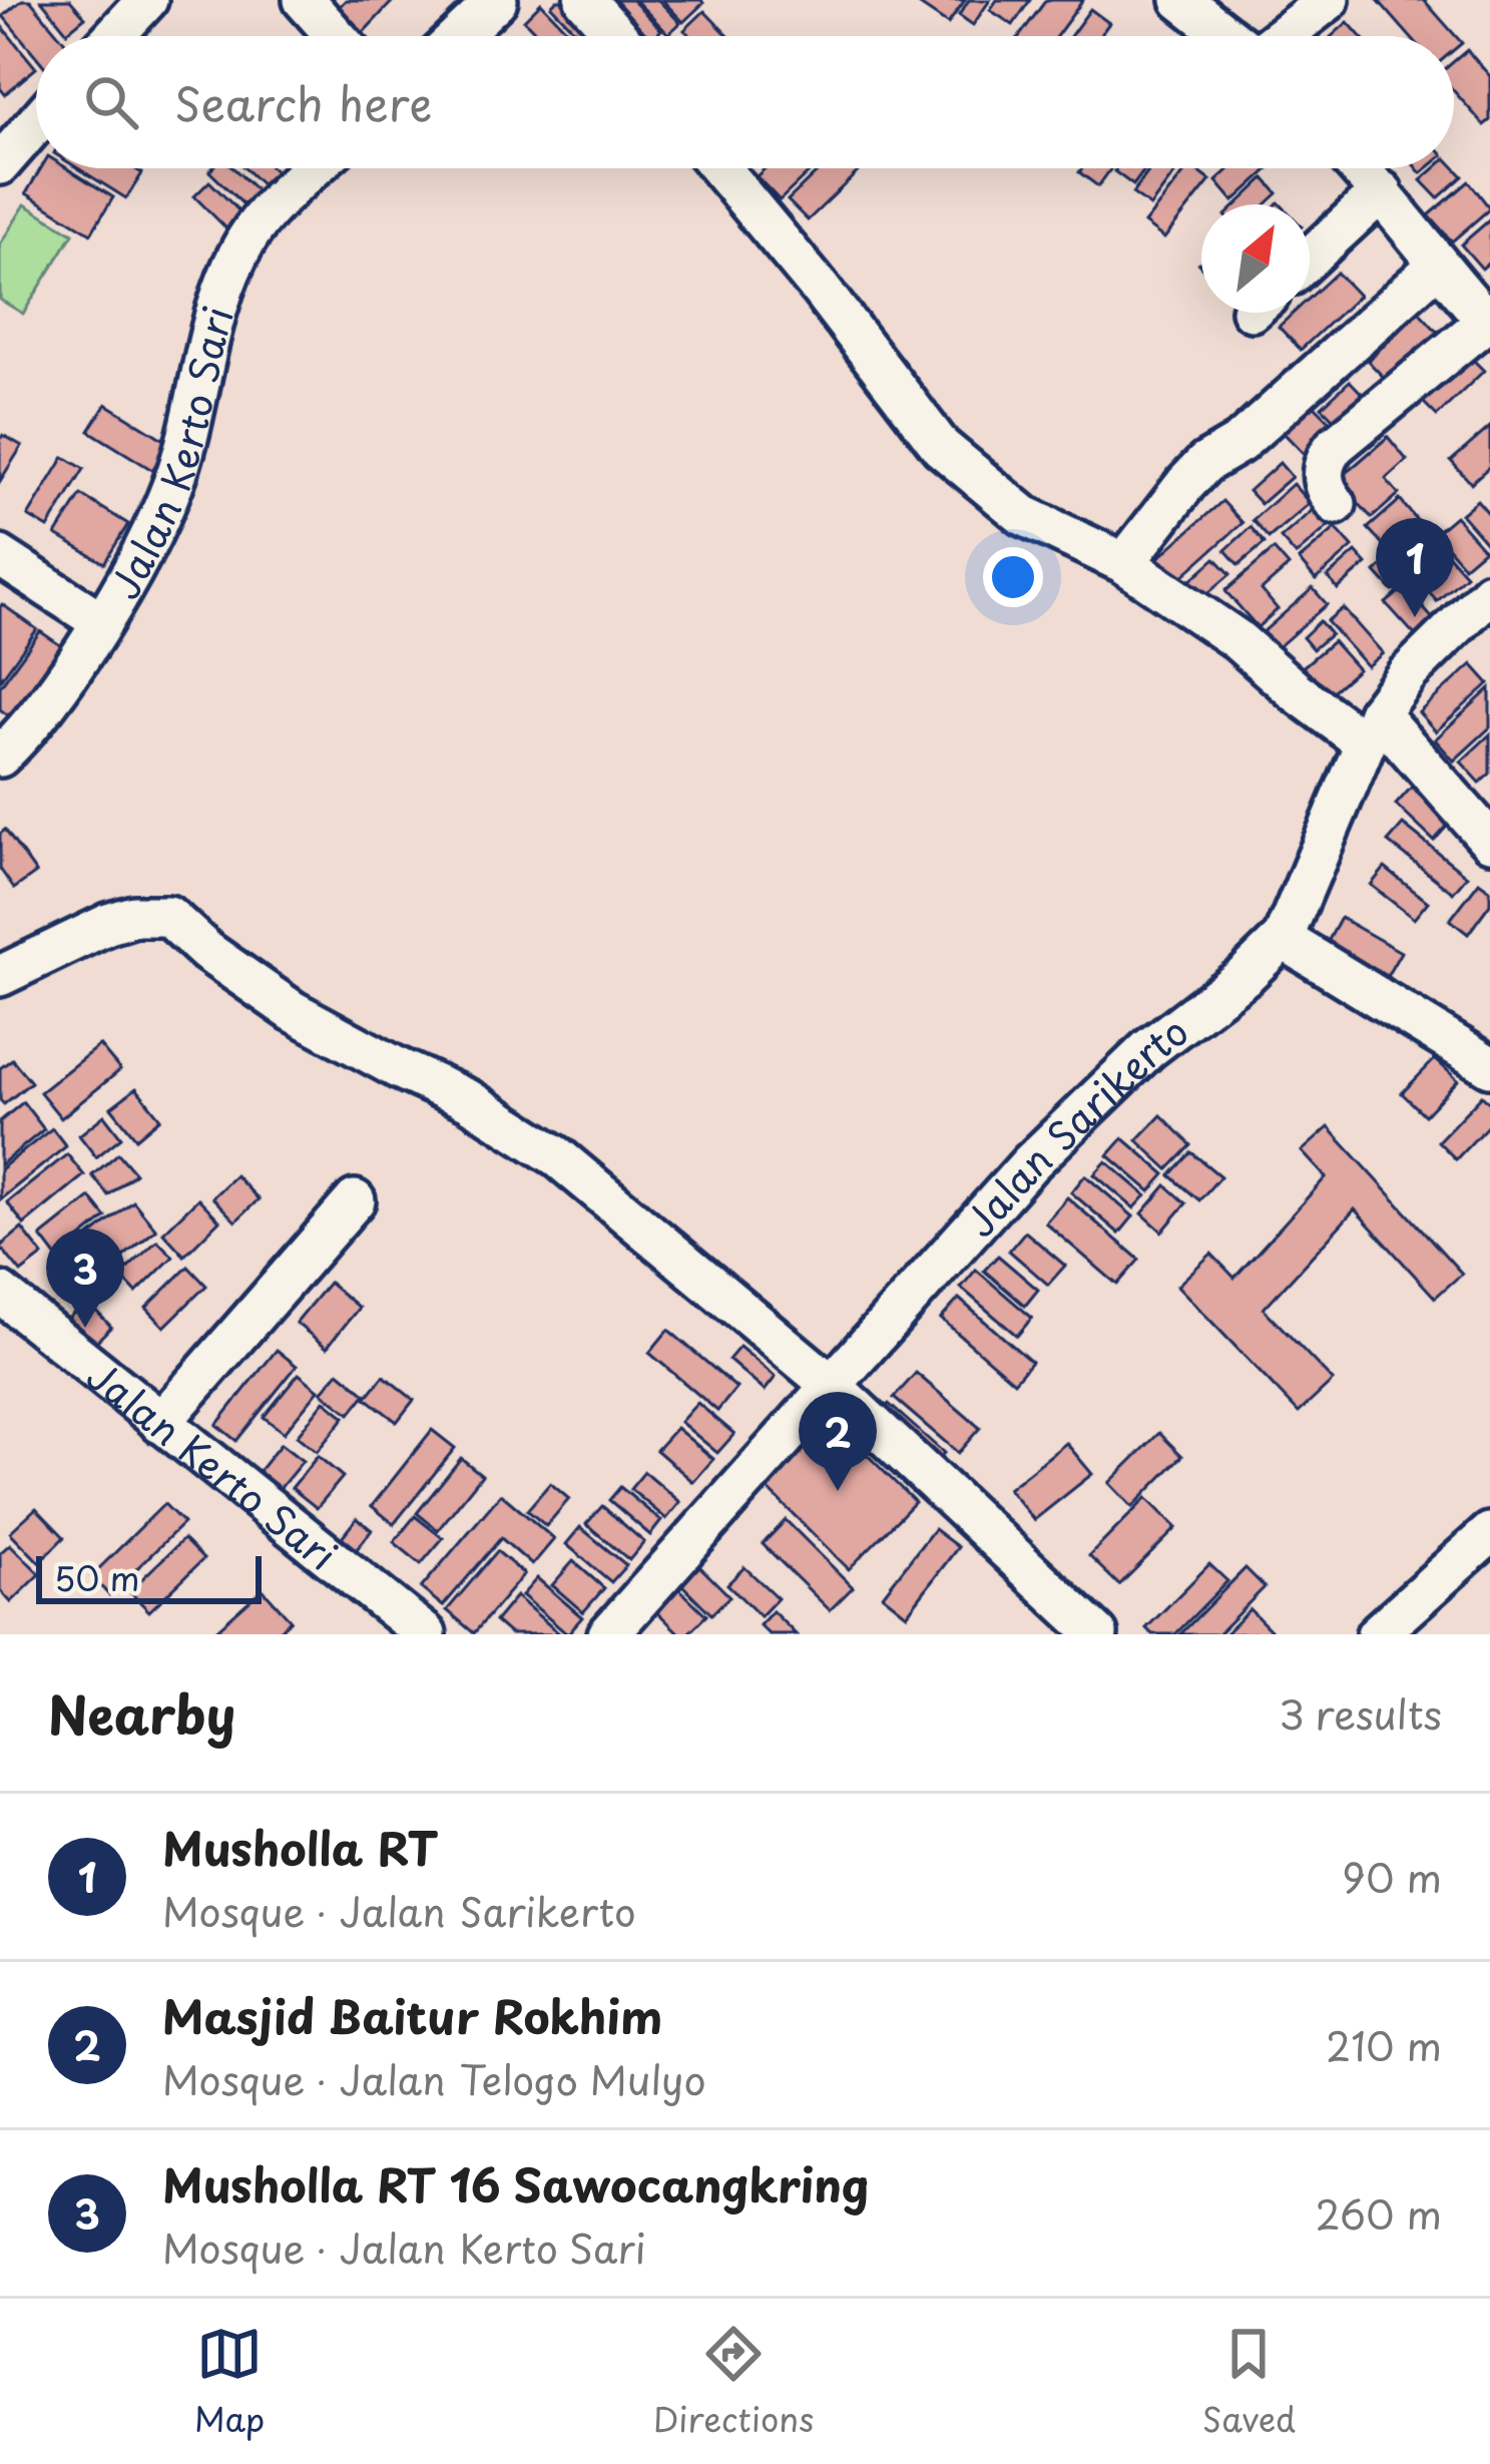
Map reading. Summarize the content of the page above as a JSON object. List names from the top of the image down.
{
  "streets": {
    "street": ["Jalan Kerto Sari", "Jalan Sarikerto"]
  },
  "scale_bar": "50 m",
  "north": "top right",
  "page": {
    "search": "Search here",
    "pins": ["1", "3", "2"],
    "scale": "50 m",
    "heading": ["Nearby", "3 results"],
    "list": [
      {
        "mark": "1",
        "name": "Musholla RT",
        "note": "Mosque · Jalan Sarikerto",
        "value": "90 m"
      },
      {
        "mark": "2",
        "name": "Masjid Baitur Rokhim",
        "note": "Mosque · Jalan Telogo Mulyo",
        "value": "210 m"
      },
      {
        "mark": "3",
        "name": "Musholla RT 16 Sawocangkring",
        "note": "Mosque · Jalan Kerto Sari",
        "value": "260 m"
      }
    ],
    "nav": ["Map", "Directions", "Saved"]
  }
}
